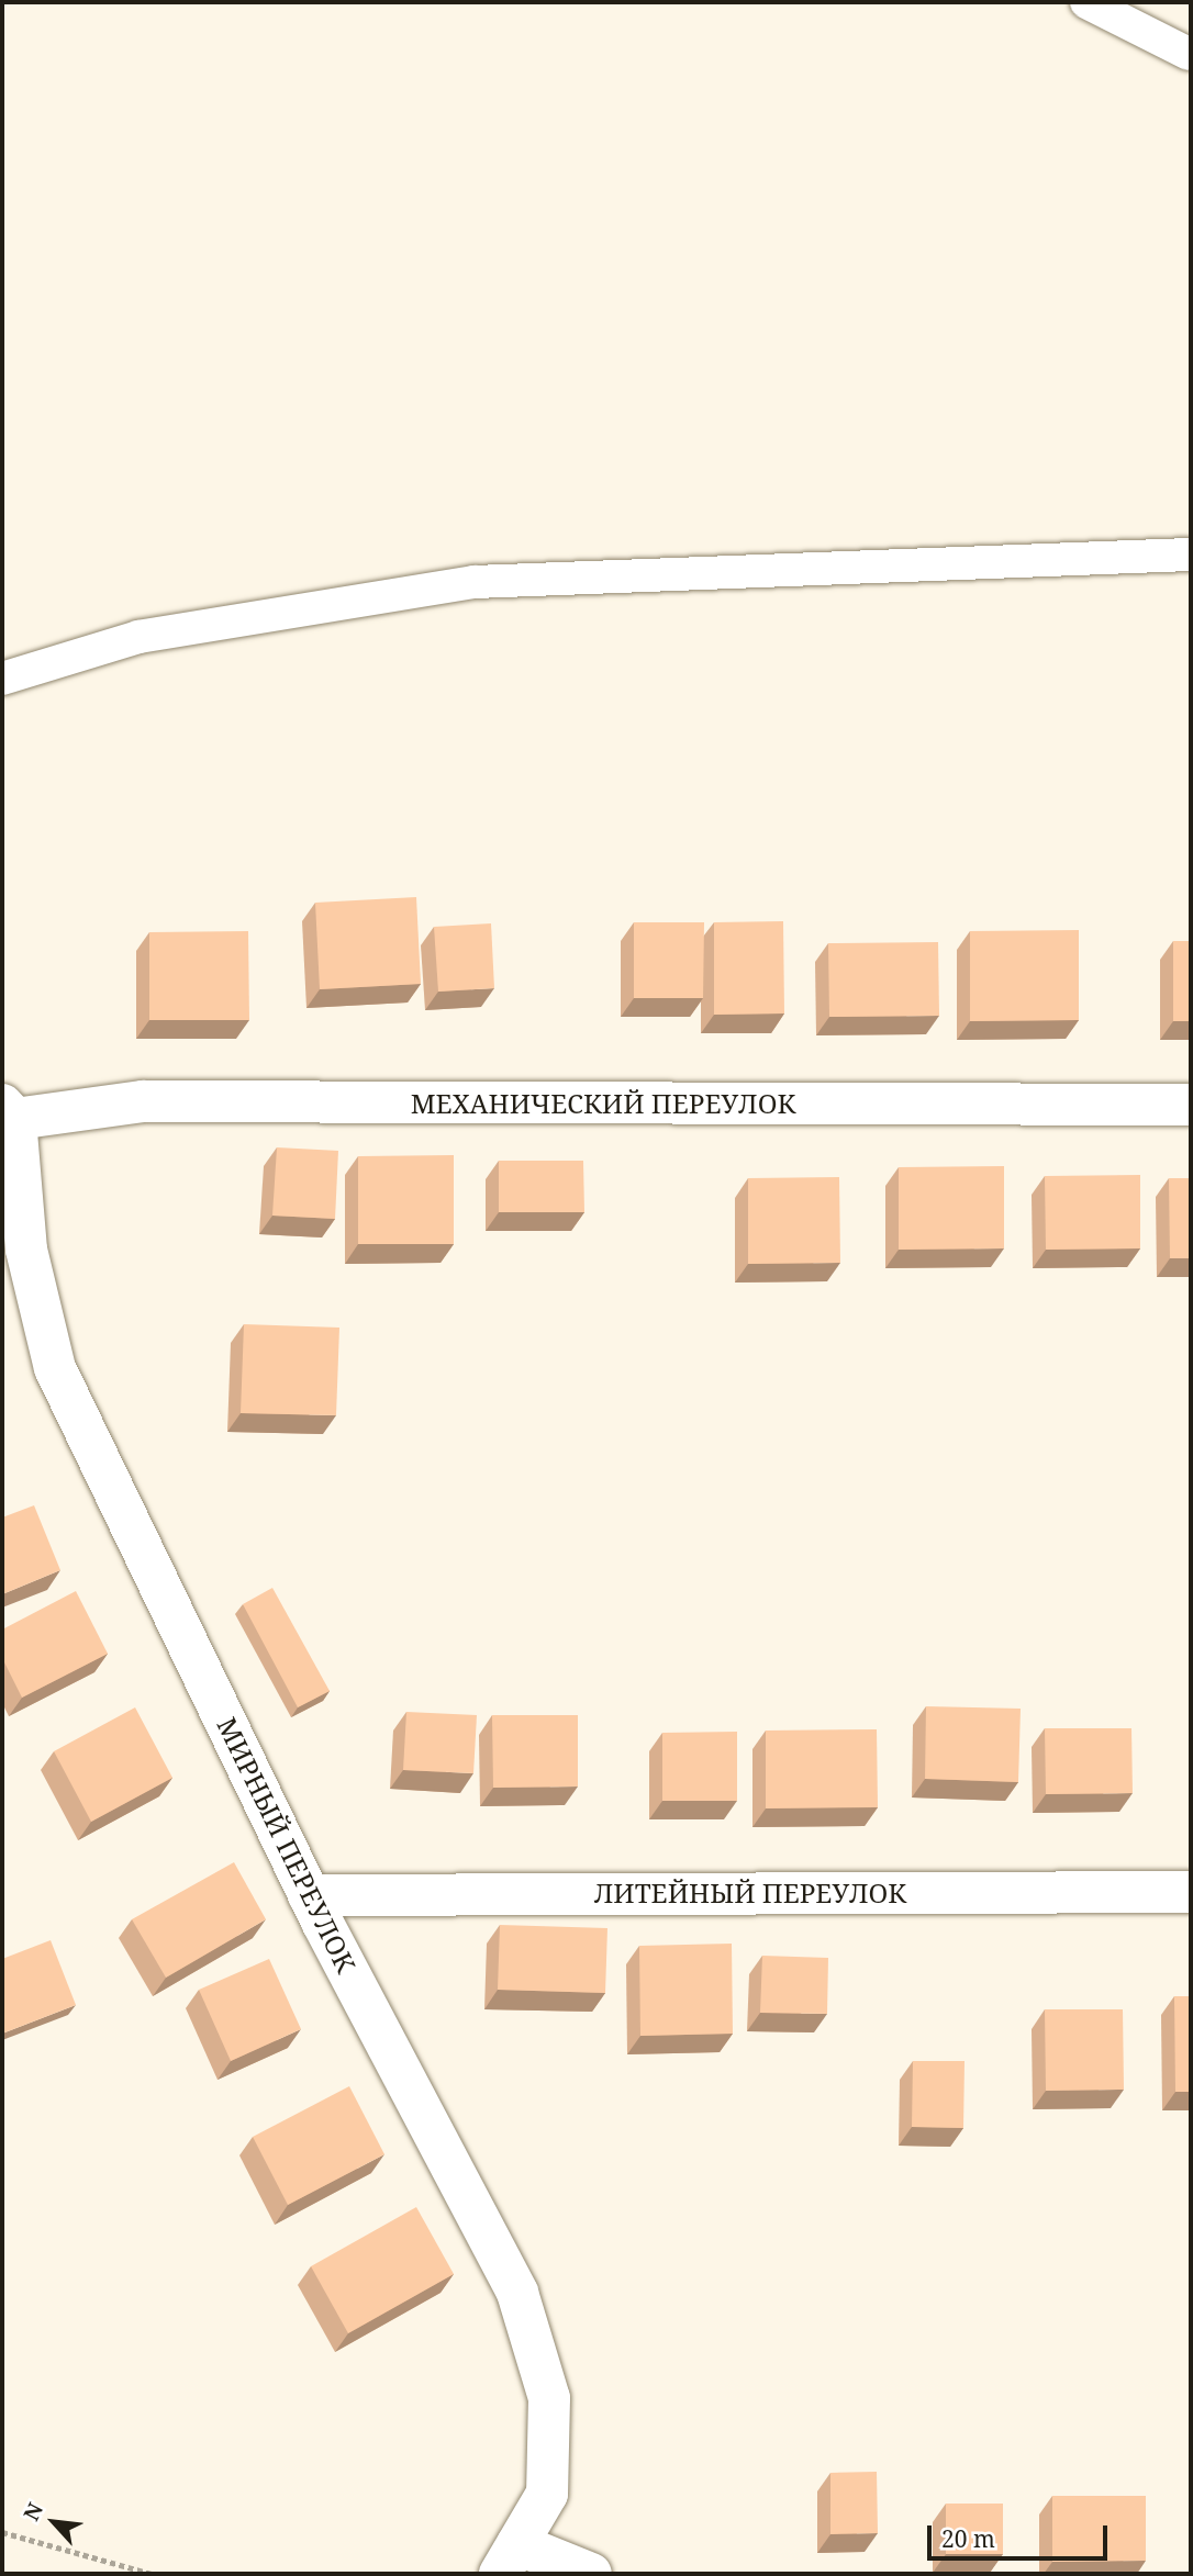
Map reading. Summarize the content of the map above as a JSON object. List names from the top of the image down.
{
  "streets": {
    "street": ["МЕХАНИЧЕСКИЙ ПЕРЕУЛОК", "МИРНЫЙ ПЕРЕУЛОК", "ЛИТЕЙНЫЙ ПЕРЕУЛОК"]
  },
  "crossings": [
    ["МЕХАНИЧЕСКИЙ ПЕРЕУЛОК", "МИРНЫЙ ПЕРЕУЛОК"],
    ["МИРНЫЙ ПЕРЕУЛОК", "ЛИТЕЙНЫЙ ПЕРЕУЛОК"]
  ],
  "scale_bar": "20 m",
  "north": "top left"
}
